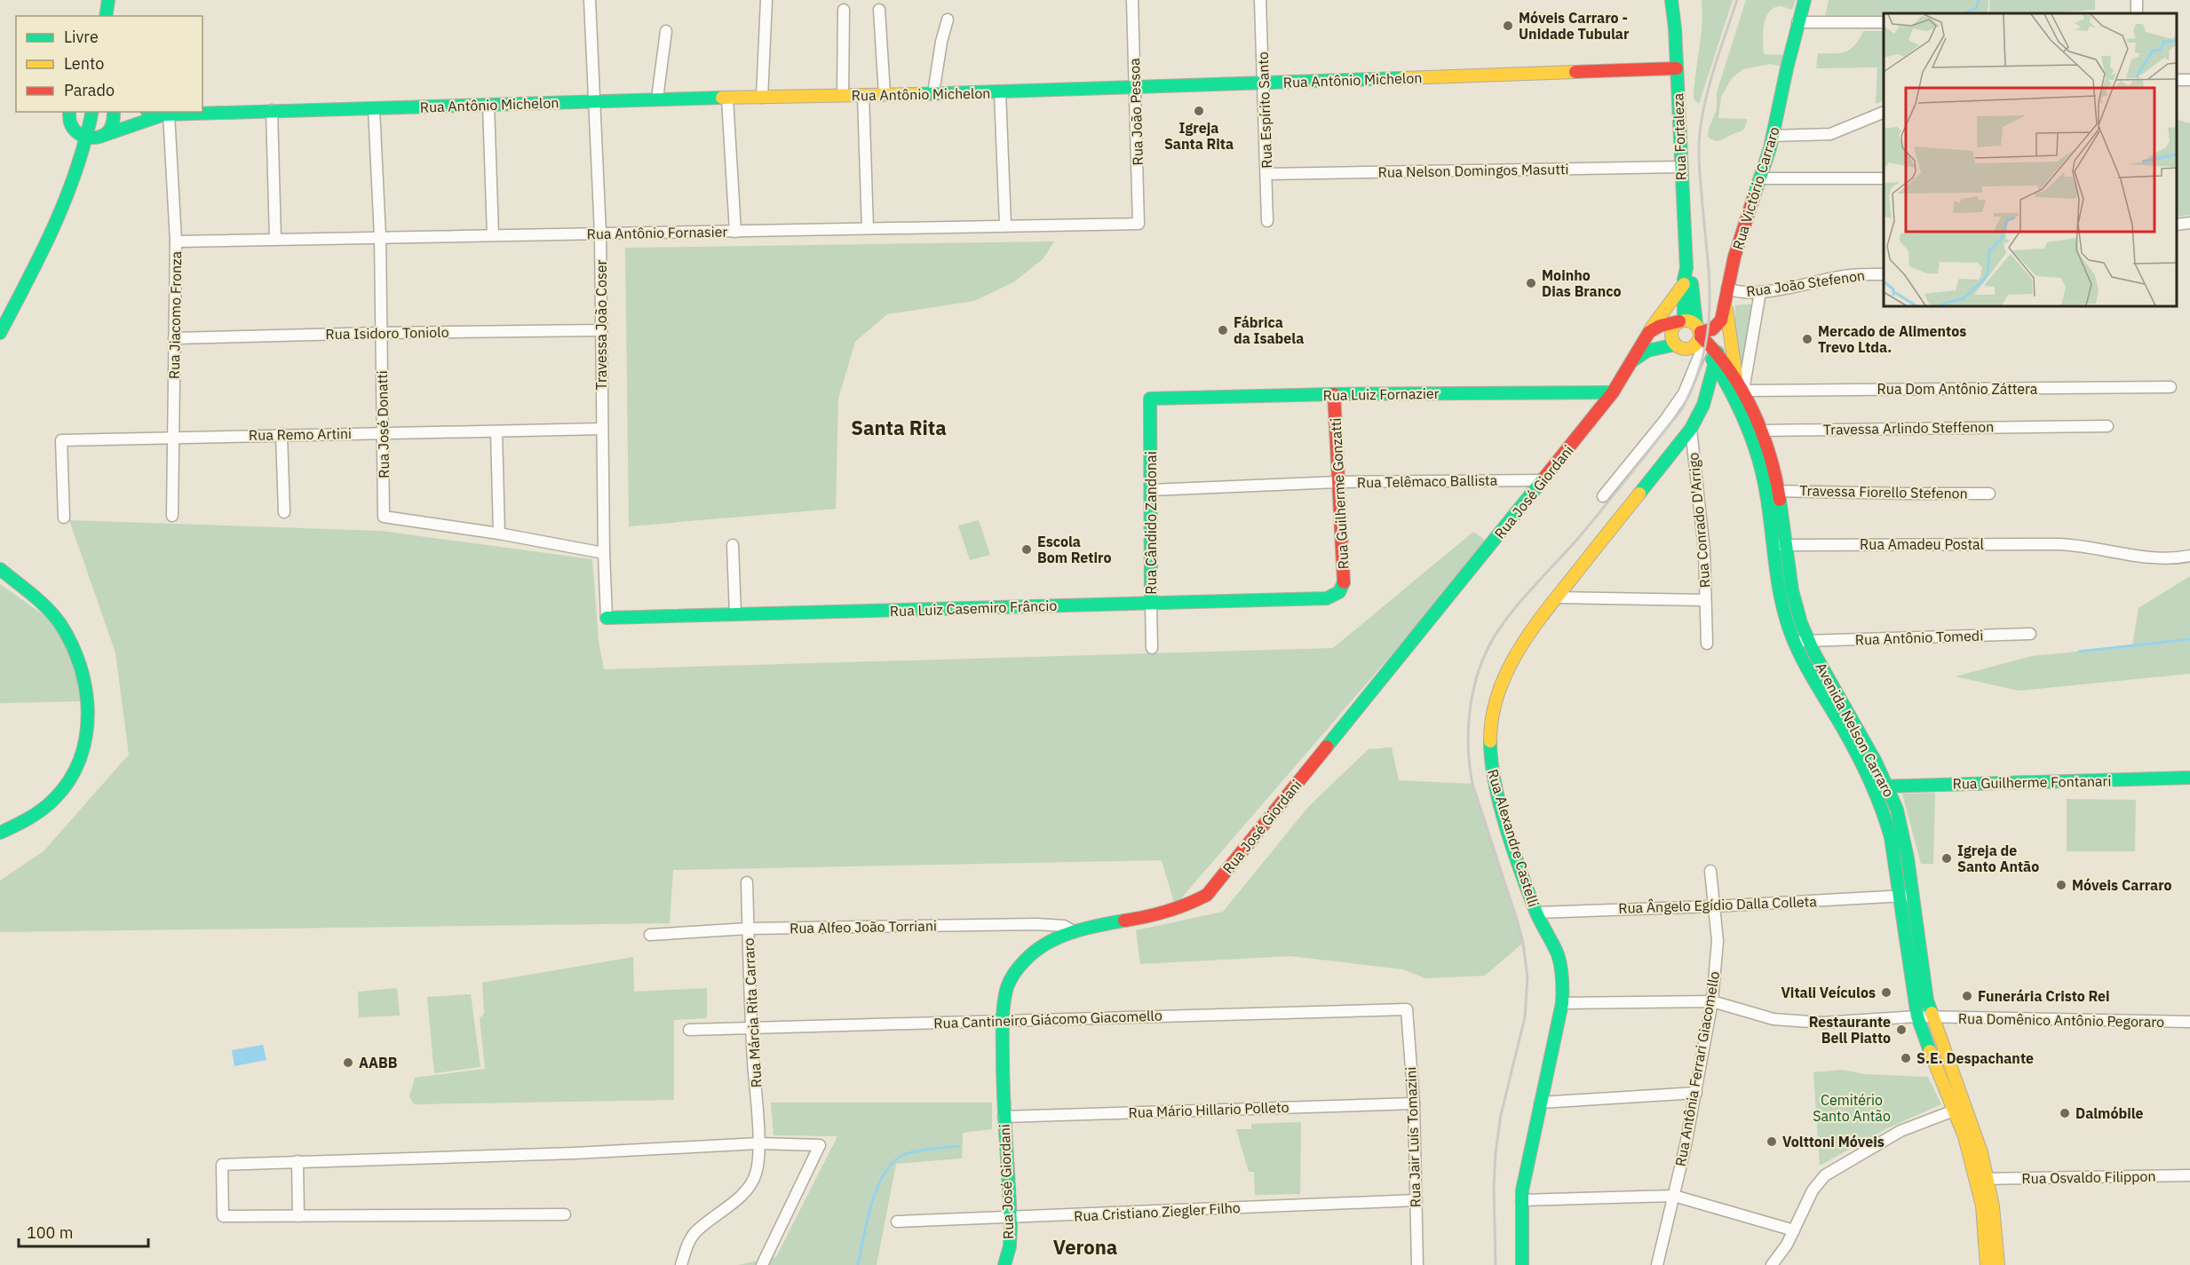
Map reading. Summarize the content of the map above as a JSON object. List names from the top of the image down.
{
  "streets": {
    "main road": [
      "Rua Antônio Michelon",
      "Rua Fortaleza",
      "Rua Victório Carraro",
      "Rua Luiz Fornazier",
      "Rua José Giordani",
      "Rua Guilherme Gonzatti",
      "Rua Cândido Zandonai",
      "Rua Luiz Casemiro Frâncio",
      "Avenida Nelson Carraro",
      "Rua Guilherme Fontanari",
      "Rua Alexandre Castelli"
    ],
    "street": [
      "Rua Espírito Santo",
      "Rua João Pessoa",
      "Rua Nelson Domingos Masutti",
      "Rua Antônio Fornasier",
      "Rua João Stefenon",
      "Rua Jiacomo Fronza",
      "Travessa João Coser",
      "Rua Isidoro Toniolo",
      "Rua Dom Antônio Záttera",
      "Rua José Donatti",
      "Travessa Arlindo Steffenon",
      "Rua Remo Artini",
      "Rua Telêmaco Ballista",
      "Travessa Fiorello Stefenon",
      "Rua Conrado D'Arrigo",
      "Rua Amadeu Postal",
      "Rua Antônio Tomedi",
      "Rua Ângelo Egídio Dalla Colleta",
      "Rua Alfeo João Torriani",
      "Rua Márcia Rita Carraro",
      "Rua Cantineiro Giácomo Giacomello",
      "Rua Domênico Antônio Pegoraro",
      "Rua Antônia Ferrari Giacomello",
      "Rua Mário Hillario Polleto",
      "Rua Jair Luís Tomazini",
      "Rua Osvaldo Filippon",
      "Rua Cristiano Ziegler Filho"
    ]
  },
  "crossings": [
    ["Rua Antônio Michelon", "Rua Espírito Santo"],
    ["Rua Antônio Michelon", "Rua João Pessoa"],
    ["Rua Antônio Michelon", "Rua Fortaleza"],
    ["Rua Antônio Michelon", "Rua Jiacomo Fronza"],
    ["Rua Antônio Michelon", "Travessa João Coser"],
    ["Rua Antônio Michelon", "Rua José Donatti"],
    ["Rua Espírito Santo", "Rua Nelson Domingos Masutti"],
    ["Rua João Pessoa", "Rua Antônio Fornasier"],
    ["Rua Fortaleza", "Rua Nelson Domingos Masutti"],
    ["Rua Fortaleza", "Rua Victório Carraro"],
    ["Rua Fortaleza", "Rua José Giordani"],
    ["Rua Fortaleza", "Avenida Nelson Carraro"],
    ["Rua Victório Carraro", "Rua João Stefenon"],
    ["Rua Victório Carraro", "Rua José Giordani"],
    ["Rua Victório Carraro", "Avenida Nelson Carraro"],
    ["Rua Antônio Fornasier", "Rua Jiacomo Fronza"],
    ["Rua Antônio Fornasier", "Travessa João Coser"],
    ["Rua Antônio Fornasier", "Rua José Donatti"],
    ["Rua Jiacomo Fronza", "Rua Isidoro Toniolo"],
    ["Rua Jiacomo Fronza", "Rua Remo Artini"],
    ["Travessa João Coser", "Rua Isidoro Toniolo"],
    ["Travessa João Coser", "Rua José Donatti"],
    ["Travessa João Coser", "Rua Remo Artini"],
    ["Travessa João Coser", "Rua Luiz Casemiro Frâncio"],
    ["Rua Isidoro Toniolo", "Rua José Donatti"],
    ["Rua Dom Antônio Záttera", "Avenida Nelson Carraro"],
    ["Rua Luiz Fornazier", "Rua José Giordani"],
    ["Rua Luiz Fornazier", "Rua Guilherme Gonzatti"],
    ["Rua Luiz Fornazier", "Rua Cândido Zandonai"],
    ["Rua José Donatti", "Rua Remo Artini"],
    ["Travessa Arlindo Steffenon", "Avenida Nelson Carraro"],
    ["Rua Telêmaco Ballista", "Rua José Giordani"],
    ["Rua Telêmaco Ballista", "Rua Guilherme Gonzatti"],
    ["Rua Telêmaco Ballista", "Rua Cândido Zandonai"],
    ["Rua José Giordani", "Avenida Nelson Carraro"],
    ["Rua José Giordani", "Rua Alfeo João Torriani"],
    ["Rua José Giordani", "Rua Cantineiro Giácomo Giacomello"],
    ["Rua José Giordani", "Rua Mário Hillario Polleto"],
    ["Rua José Giordani", "Rua Cristiano Ziegler Filho"],
    ["Travessa Fiorello Stefenon", "Avenida Nelson Carraro"],
    ["Rua Guilherme Gonzatti", "Rua Luiz Casemiro Frâncio"],
    ["Rua Conrado D'Arrigo", "Rua Alexandre Castelli"],
    ["Rua Cândido Zandonai", "Rua Luiz Casemiro Frâncio"],
    ["Rua Amadeu Postal", "Avenida Nelson Carraro"],
    ["Rua Antônio Tomedi", "Avenida Nelson Carraro"],
    ["Avenida Nelson Carraro", "Rua Guilherme Fontanari"],
    ["Avenida Nelson Carraro", "Rua Alexandre Castelli"],
    ["Avenida Nelson Carraro", "Rua Ângelo Egídio Dalla Colleta"],
    ["Avenida Nelson Carraro", "Rua Domênico Antônio Pegoraro"],
    ["Avenida Nelson Carraro", "Rua Osvaldo Filippon"],
    ["Rua Alexandre Castelli", "Rua Ângelo Egídio Dalla Colleta"],
    ["Rua Alexandre Castelli", "Rua Domênico Antônio Pegoraro"],
    ["Rua Ângelo Egídio Dalla Colleta", "Rua Antônia Ferrari Giacomello"],
    ["Rua Alfeo João Torriani", "Rua Márcia Rita Carraro"],
    ["Rua Márcia Rita Carraro", "Rua Cantineiro Giácomo Giacomello"],
    ["Rua Cantineiro Giácomo Giacomello", "Rua Jair Luís Tomazini"],
    ["Rua Domênico Antônio Pegoraro", "Rua Antônia Ferrari Giacomello"],
    ["Rua Mário Hillario Polleto", "Rua Jair Luís Tomazini"],
    ["Rua Jair Luís Tomazini", "Rua Cristiano Ziegler Filho"]
  ],
  "districts": ["Santa Rita", "Verona"],
  "parks": ["Cemitério Santo Antão"],
  "places": [
    "Móveis Carraro - Unidade Tubular",
    "Igreja Santa Rita",
    "Moinho Dias Branco",
    "Fábrica da Isabela",
    "Mercado de Alimentos Trevo Ltda.",
    "Escola Bom Retiro",
    "Igreja de Santo Antão",
    "Móveis Carraro",
    "Vitali Veículos",
    "Funerária Cristo Rei",
    "Restaurante Bell Piatto",
    "S.E. Despachante",
    "AABB",
    "Dalmóbile",
    "Volttoni Móveis"
  ],
  "legend": ["Livre", "Lento", "Parado"],
  "scale_bar": "100 m"
}
